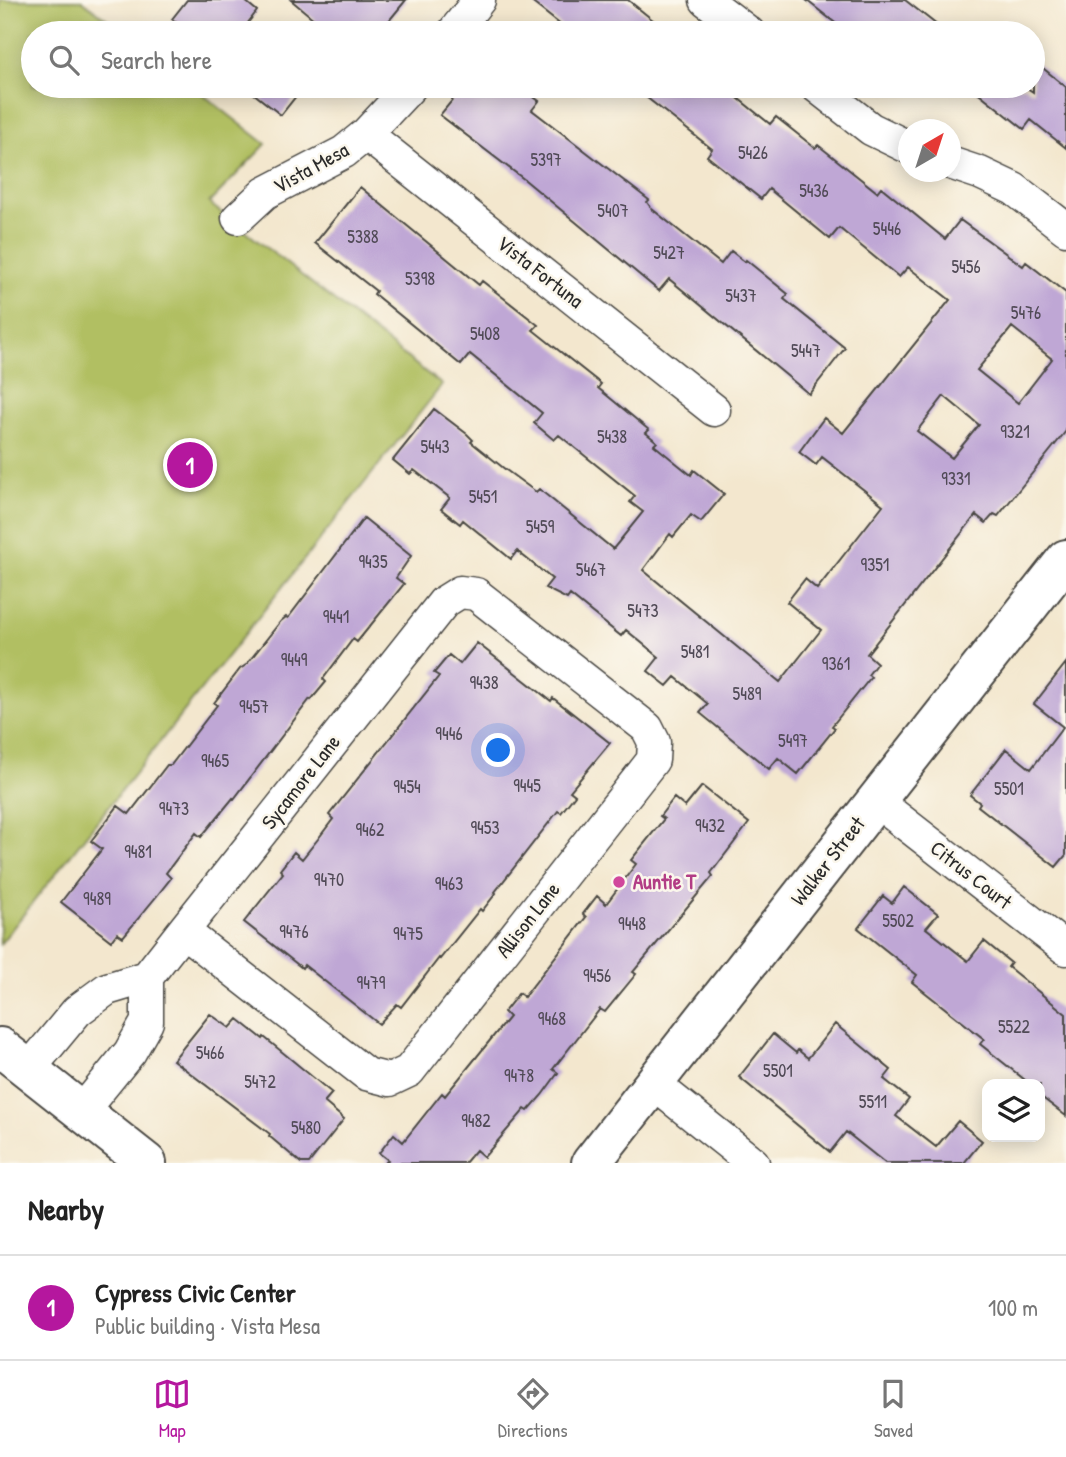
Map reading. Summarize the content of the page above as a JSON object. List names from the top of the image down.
{
  "streets": {
    "main road": ["Walker Street"],
    "street": [
      "Vista Mesa",
      "Vista Fortuna",
      "Sycamore Lane",
      "Citrus Court",
      "Allison Lane"
    ]
  },
  "crossings": [
    ["Vista Mesa", "Vista Fortuna"],
    ["Sycamore Lane", "Allison Lane"],
    ["Walker Street", "Citrus Court"]
  ],
  "places": ["Auntie T"],
  "house_numbers": [
    "5426",
    "5397",
    "5436",
    "5407",
    "5446",
    "5388",
    "5427",
    "5456",
    "5398",
    "5437",
    "5476",
    "5408",
    "5447",
    "9321",
    "5438",
    "5443",
    "9331",
    "5451",
    "5459",
    "9435",
    "9351",
    "5467",
    "5473",
    "9441",
    "5481",
    "9449",
    "9361",
    "9438",
    "5489",
    "9457",
    "9446",
    "5497",
    "9465",
    "9445",
    "9454",
    "5501",
    "9473",
    "9432",
    "9453",
    "9462",
    "9481",
    "9470",
    "9463",
    "9489",
    "5502",
    "9448",
    "9476",
    "9475",
    "9456",
    "9479",
    "9468",
    "5522",
    "5466",
    "5501",
    "9478",
    "5472",
    "5511",
    "9482",
    "5480"
  ],
  "north": "top right",
  "page": {
    "search": "Search here",
    "pins": "1",
    "heading": "Nearby",
    "list": [
      {
        "mark": "1",
        "name": "Cypress Civic Center",
        "note": "Public building · Vista Mesa",
        "value": "100 m"
      }
    ],
    "nav": ["Map", "Directions", "Saved"]
  }
}
